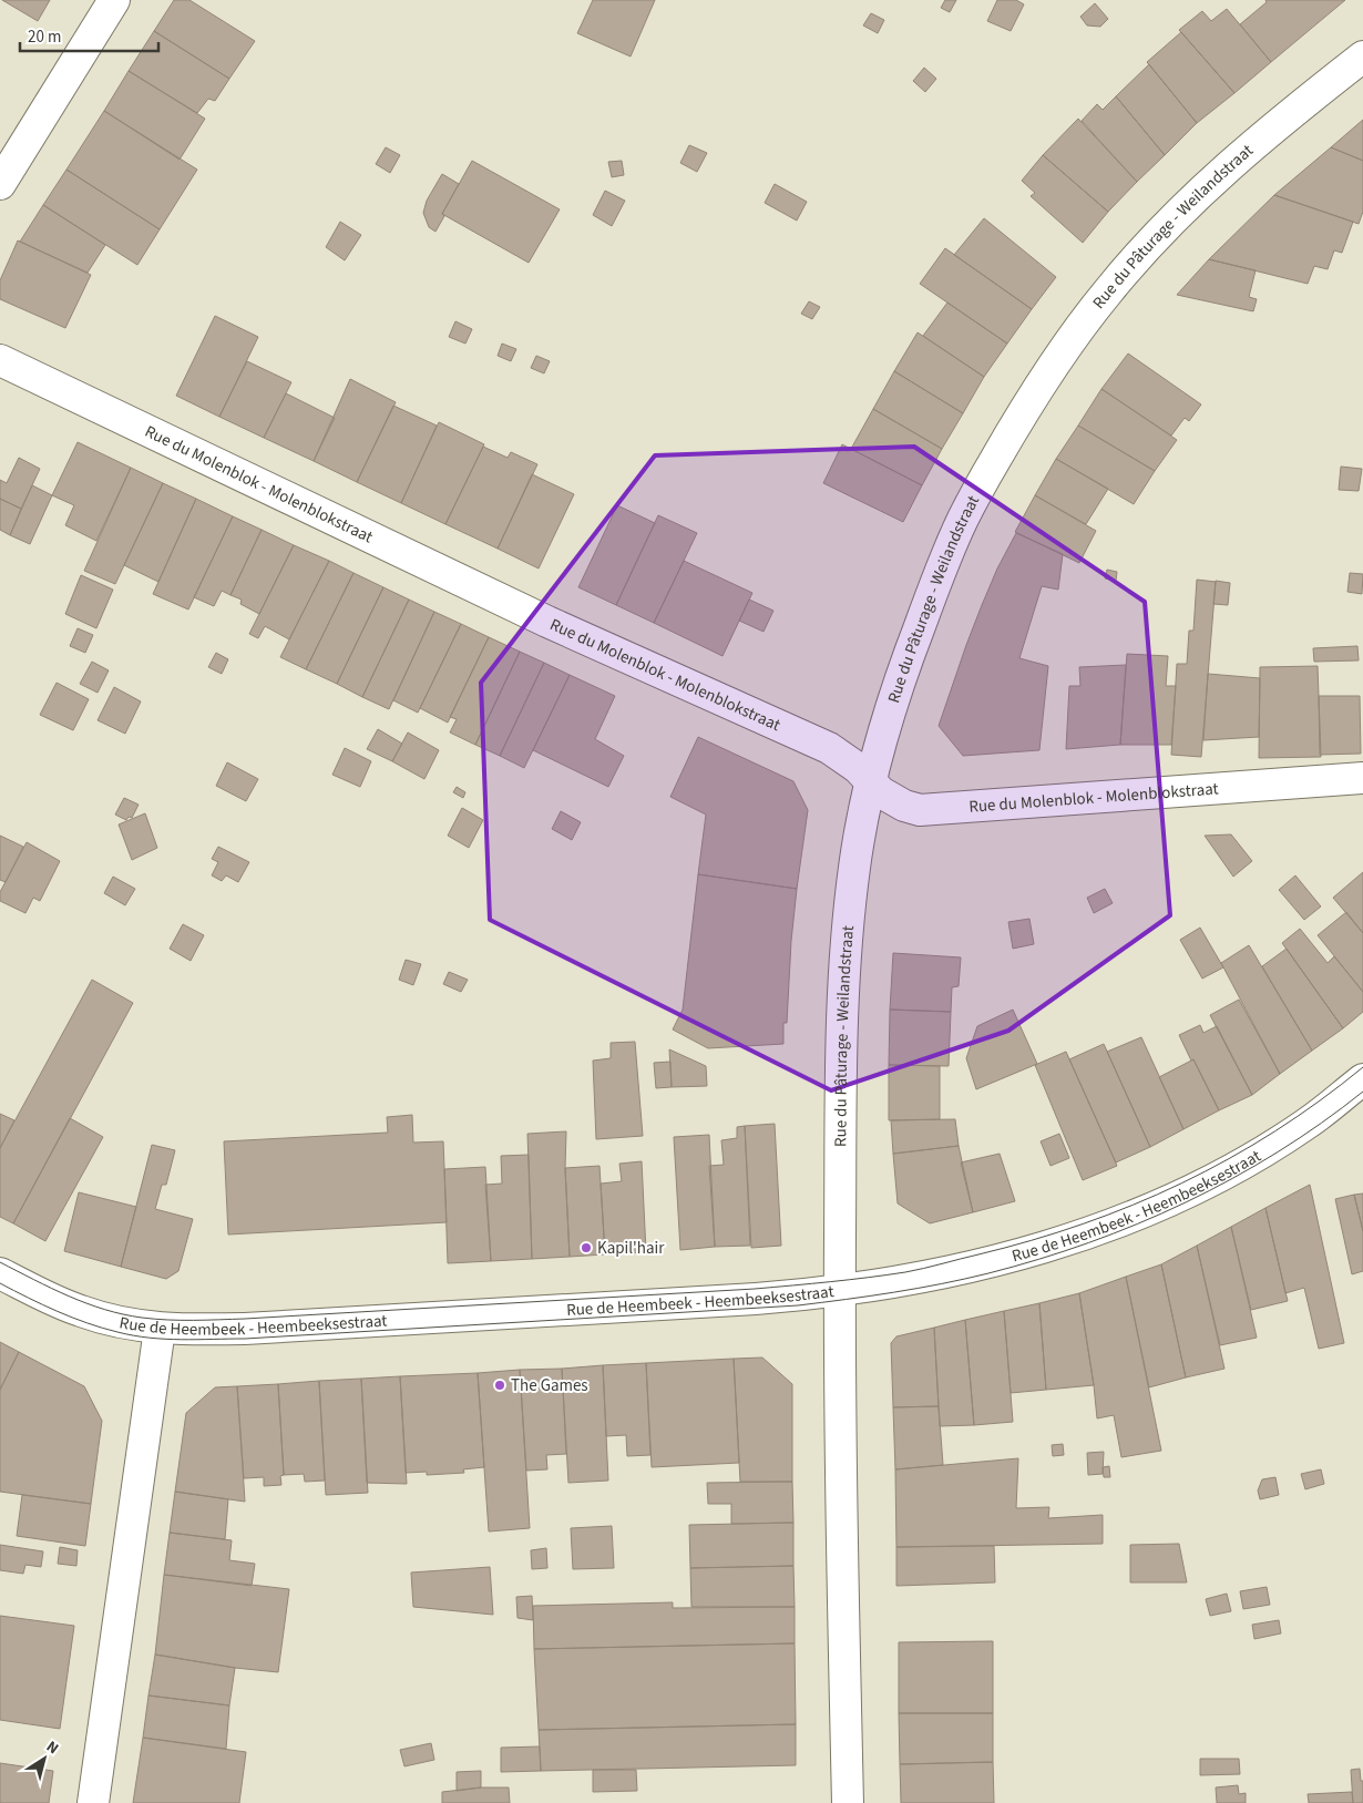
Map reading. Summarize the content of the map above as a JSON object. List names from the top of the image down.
{
  "streets": {
    "street": ["Rue du Pâturage - Weilandstraat", "Rue du Molenblok - Molenblokstraat", "Rue de Heembeek - Heembeeksestraat"]
  },
  "crossings": [
    ["Rue du Pâturage - Weilandstraat", "Rue du Molenblok - Molenblokstraat"],
    ["Rue du Pâturage - Weilandstraat", "Rue de Heembeek - Heembeeksestraat"]
  ],
  "places": ["Kapil'hair", "The Games"],
  "scale_bar": "20 m",
  "north": "top right"
}
